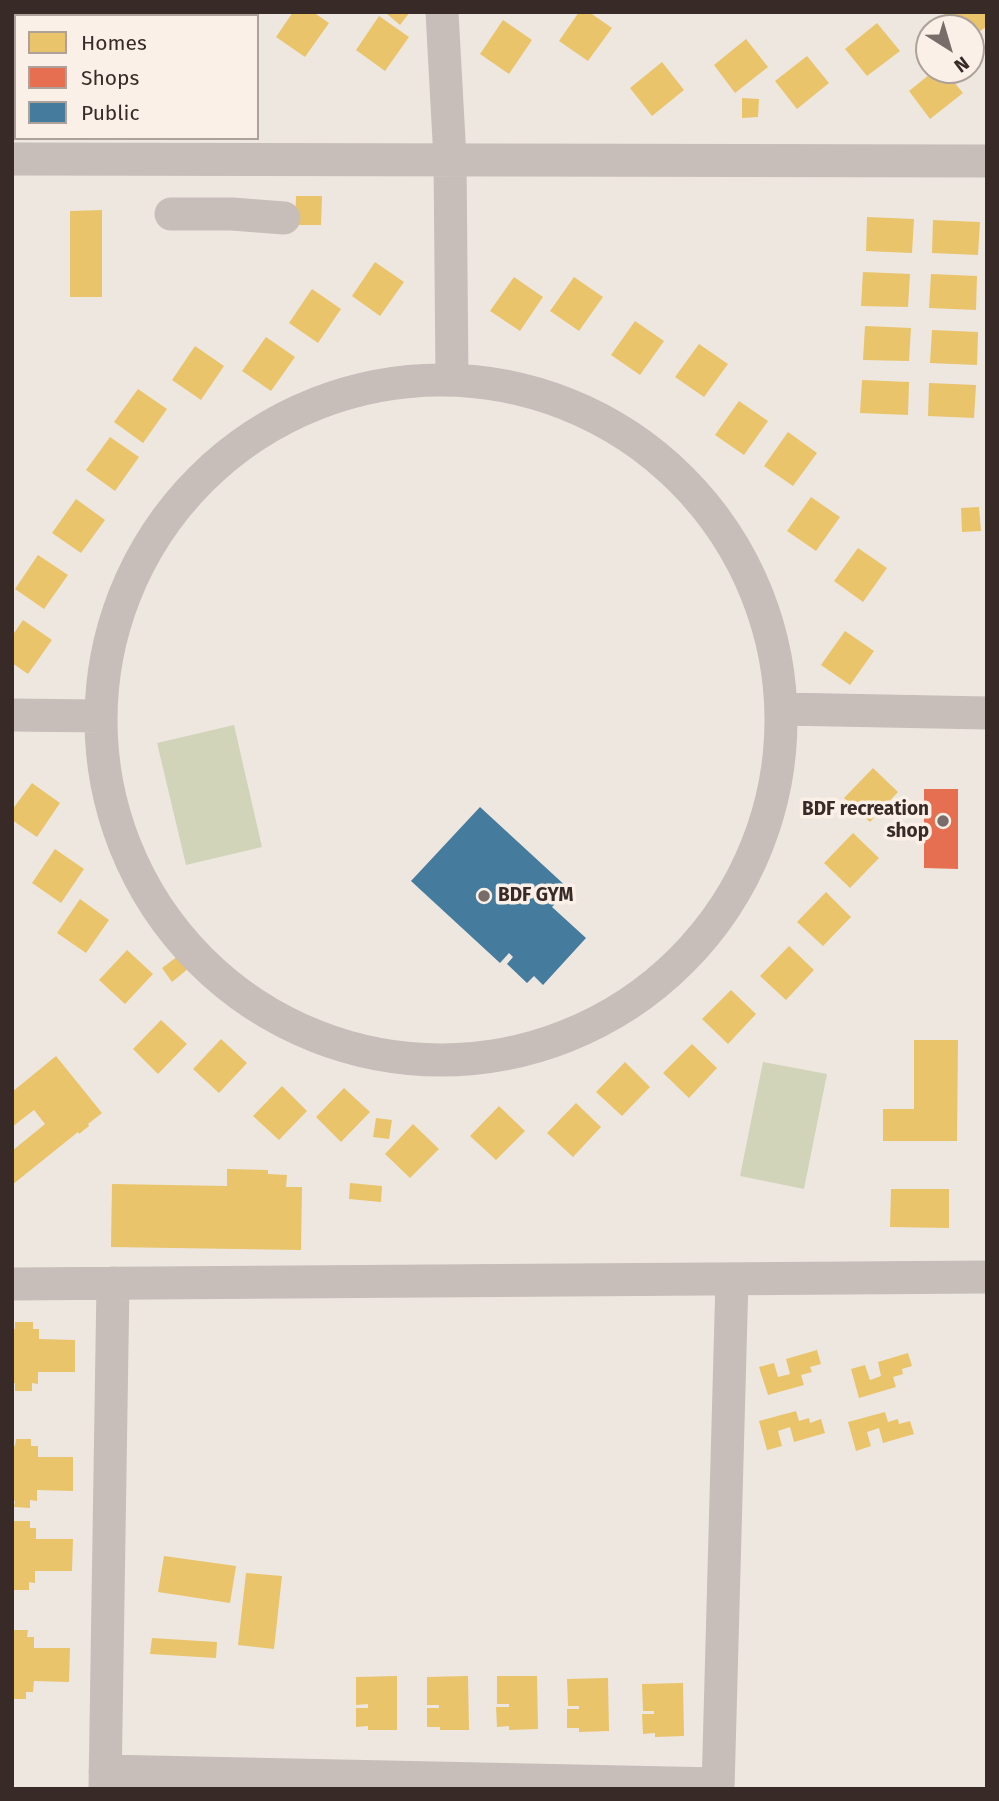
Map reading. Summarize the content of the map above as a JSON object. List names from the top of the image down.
{
  "places": ["BDF recreation shop", "BDF GYM"],
  "legend": ["Homes", "Shops", "Public"],
  "north": "bottom right"
}
